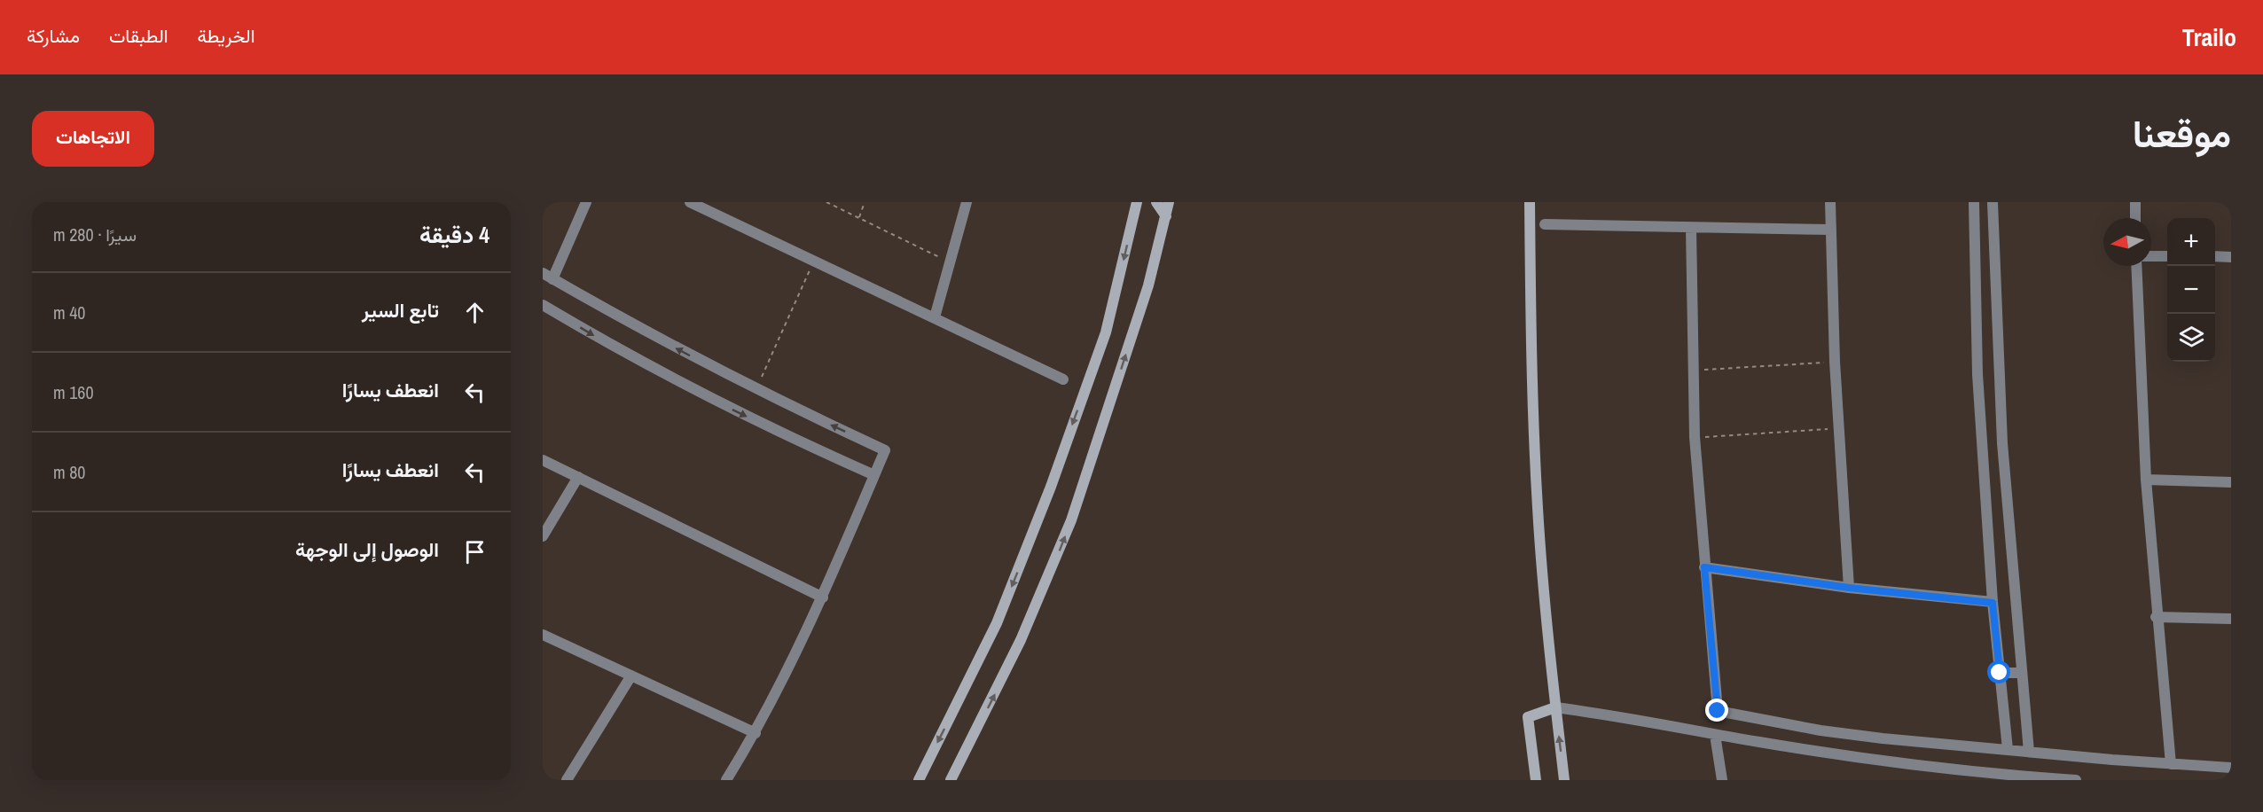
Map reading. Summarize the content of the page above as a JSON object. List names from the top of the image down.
{
  "north": "left",
  "page": {
    "header": "Trailo",
    "nav": ["الخريطة", "الطبقات", "مشاركة"],
    "title": "موقعنا",
    "buttons": "الاتجاهات",
    "heading": ["4 دقيقة", "سيرًا · 280 m"],
    "map_buttons": ["+", "−"],
    "list": [
      ["تابع السير", "40 m"],
      ["انعطف يسارًا", "160 m"],
      ["انعطف يسارًا", "80 m"],
      "الوصول إلى الوجهة"
    ]
  }
}
